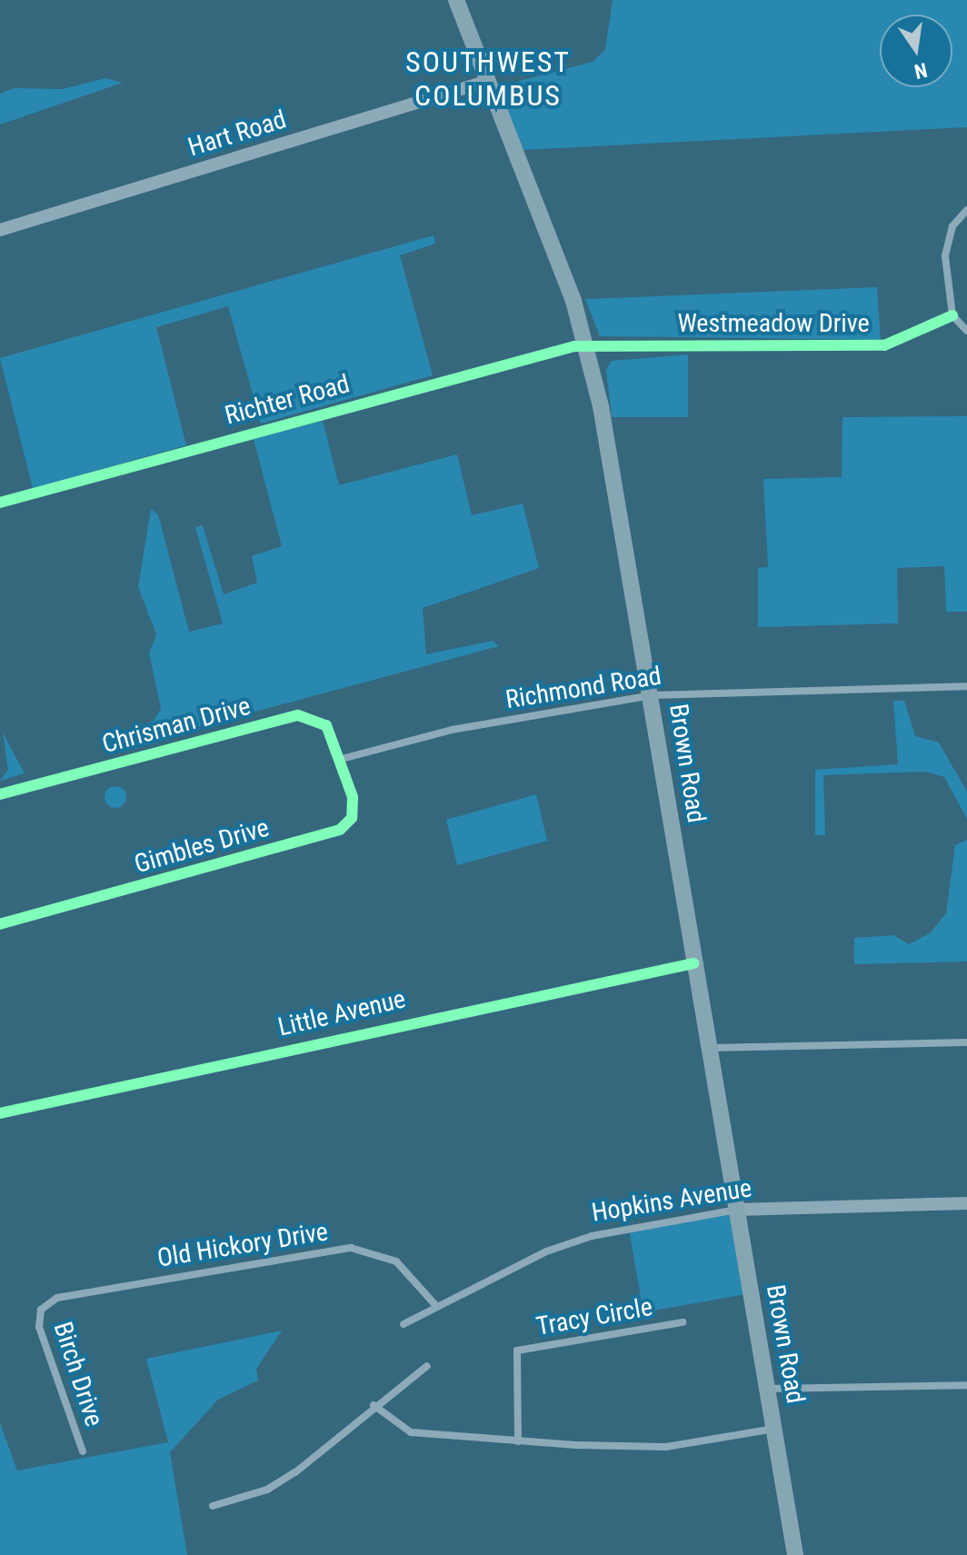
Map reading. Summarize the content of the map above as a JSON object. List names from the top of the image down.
{
  "streets": {
    "main road": ["Brown Road"],
    "street": [
      "Hart Road",
      "Westmeadow Drive",
      "Richter Road",
      "Richmond Road",
      "Chrisman Drive",
      "Gimbles Drive",
      "Little Avenue",
      "Hopkins Avenue",
      "Old Hickory Drive",
      "Tracy Circle",
      "Birch Drive"
    ]
  },
  "crossings": [
    ["Hart Road", "Brown Road"],
    ["Westmeadow Drive", "Richter Road"],
    ["Westmeadow Drive", "Brown Road"],
    ["Richter Road", "Brown Road"],
    ["Richmond Road", "Chrisman Drive"],
    ["Richmond Road", "Brown Road"],
    ["Richmond Road", "Gimbles Drive"],
    ["Chrisman Drive", "Gimbles Drive"],
    ["Brown Road", "Little Avenue"],
    ["Brown Road", "Hopkins Avenue"],
    ["Hopkins Avenue", "Old Hickory Drive"],
    ["Old Hickory Drive", "Birch Drive"]
  ],
  "districts": ["SOUTHWEST COLUMBUS"],
  "north": "bottom"
}
